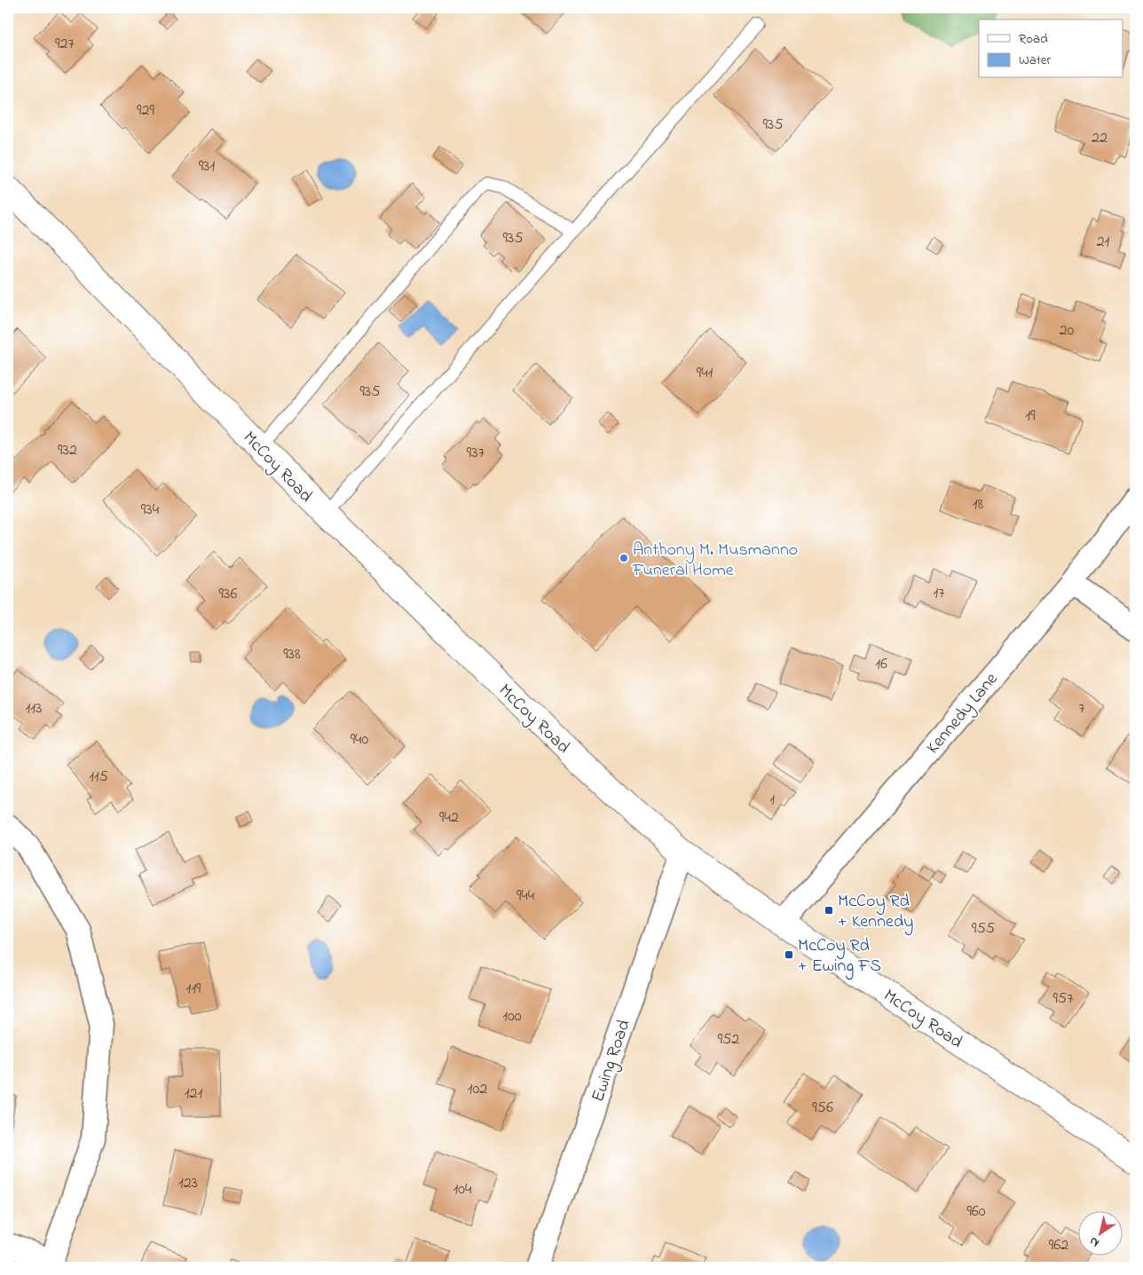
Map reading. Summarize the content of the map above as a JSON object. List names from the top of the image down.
{
  "streets": {
    "street": ["McCoy Road", "Kennedy Lane", "Ewing Road"]
  },
  "crossings": [
    ["McCoy Road", "Kennedy Lane"],
    ["McCoy Road", "Ewing Road"]
  ],
  "places": {
    "other": ["Anthony M. Musmanno Funeral Home"],
    "transit": ["McCoy Rd + Kennedy", "McCoy Rd + Ewing FS"]
  },
  "house_numbers": [
    "927",
    "929",
    "935",
    "22",
    "931",
    "935",
    "21",
    "20",
    "941",
    "935",
    "19",
    "932",
    "937",
    "18",
    "934",
    "17",
    "936",
    "938",
    "16",
    "113",
    "7",
    "940",
    "115",
    "1",
    "942",
    "944",
    "955",
    "119",
    "957",
    "100",
    "952",
    "102",
    "121",
    "956",
    "123",
    "104",
    "960",
    "962"
  ],
  "legend": ["Road", "Water"],
  "north": "bottom left"
}
